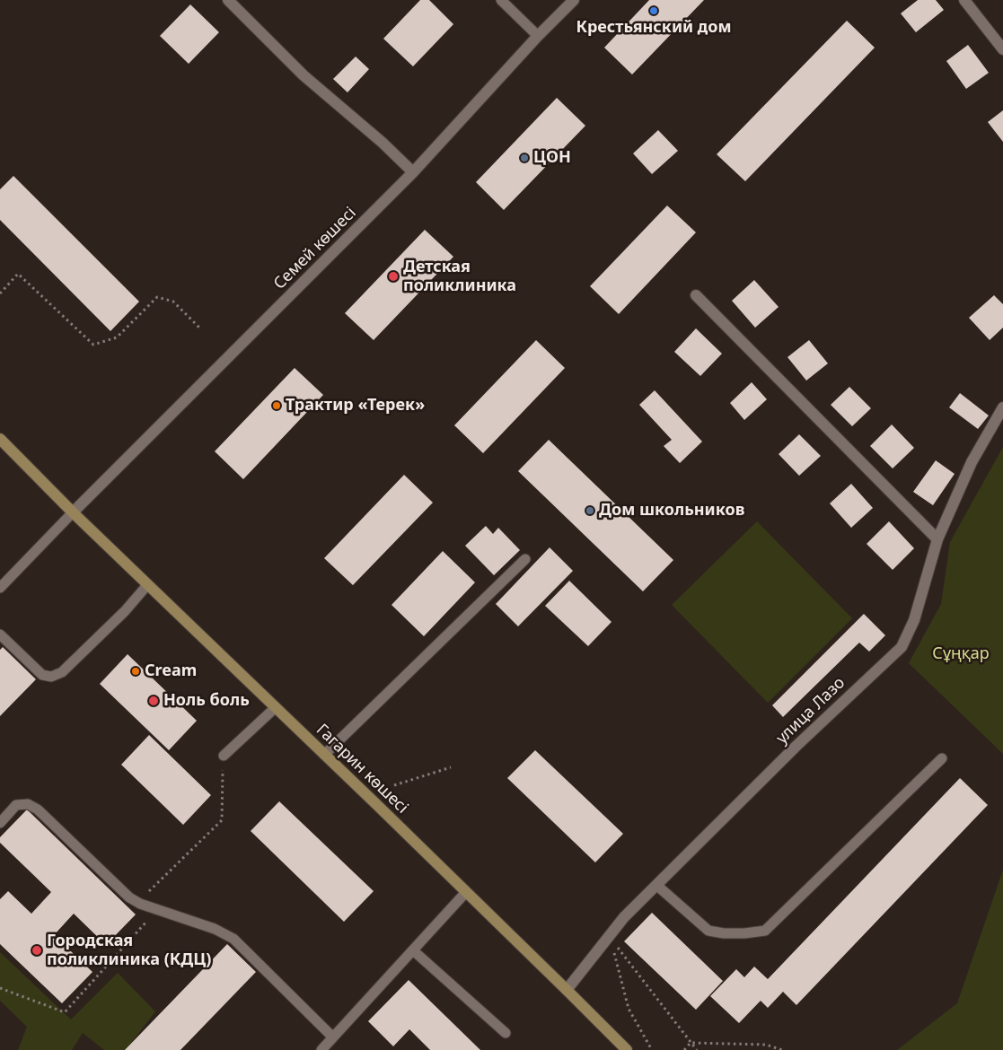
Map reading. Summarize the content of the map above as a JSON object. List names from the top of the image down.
{
  "streets": {
    "street": ["Семей көшесі", "улица Лазо", "Гагарин көшесі"]
  },
  "crossings": [
    ["Семей көшесі", "Гагарин көшесі"],
    ["улица Лазо", "Гагарин көшесі"]
  ],
  "parks": ["Сұңқар"],
  "places": [
    "Крестьянский дом",
    "ЦОН",
    "Детская поликлиника",
    "Трактир «Терек»",
    "Дом школьников",
    "Cream",
    "Ноль боль",
    "Городская поликлиника (КДЦ)"
  ]
}
